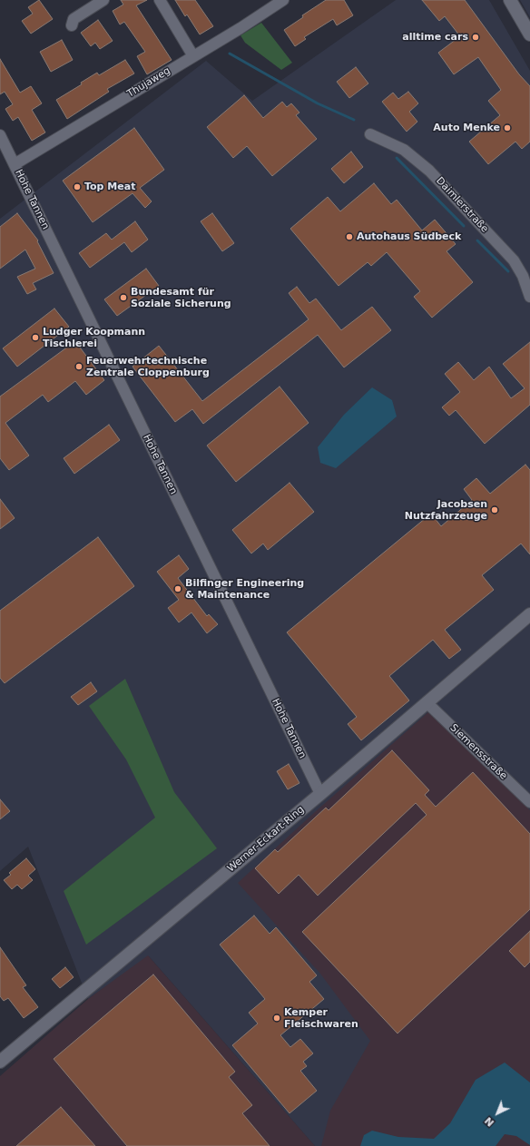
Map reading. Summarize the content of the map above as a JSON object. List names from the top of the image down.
{
  "streets": {
    "street": [
      "Thujaweg",
      "Hohe Tannen",
      "Daimlerstraße",
      "Siemensstraße",
      "Werner-Eckart-Ring"
    ]
  },
  "crossings": [
    ["Thujaweg", "Hohe Tannen"],
    ["Hohe Tannen", "Werner-Eckart-Ring"],
    ["Siemensstraße", "Werner-Eckart-Ring"]
  ],
  "places": [
    "alltime cars",
    "Auto Menke",
    "Top Meat",
    "Autohaus Südbeck",
    "Bundesamt für Soziale Sicherung",
    "Ludger Koopmann Tischlerei",
    "Feuerwehrtechnische Zentrale Cloppenburg",
    "Jacobsen Nutzfahrzeuge",
    "Bilfinger Engineering & Maintenance",
    "Kemper Fleischwaren"
  ],
  "north": "bottom left"
}
